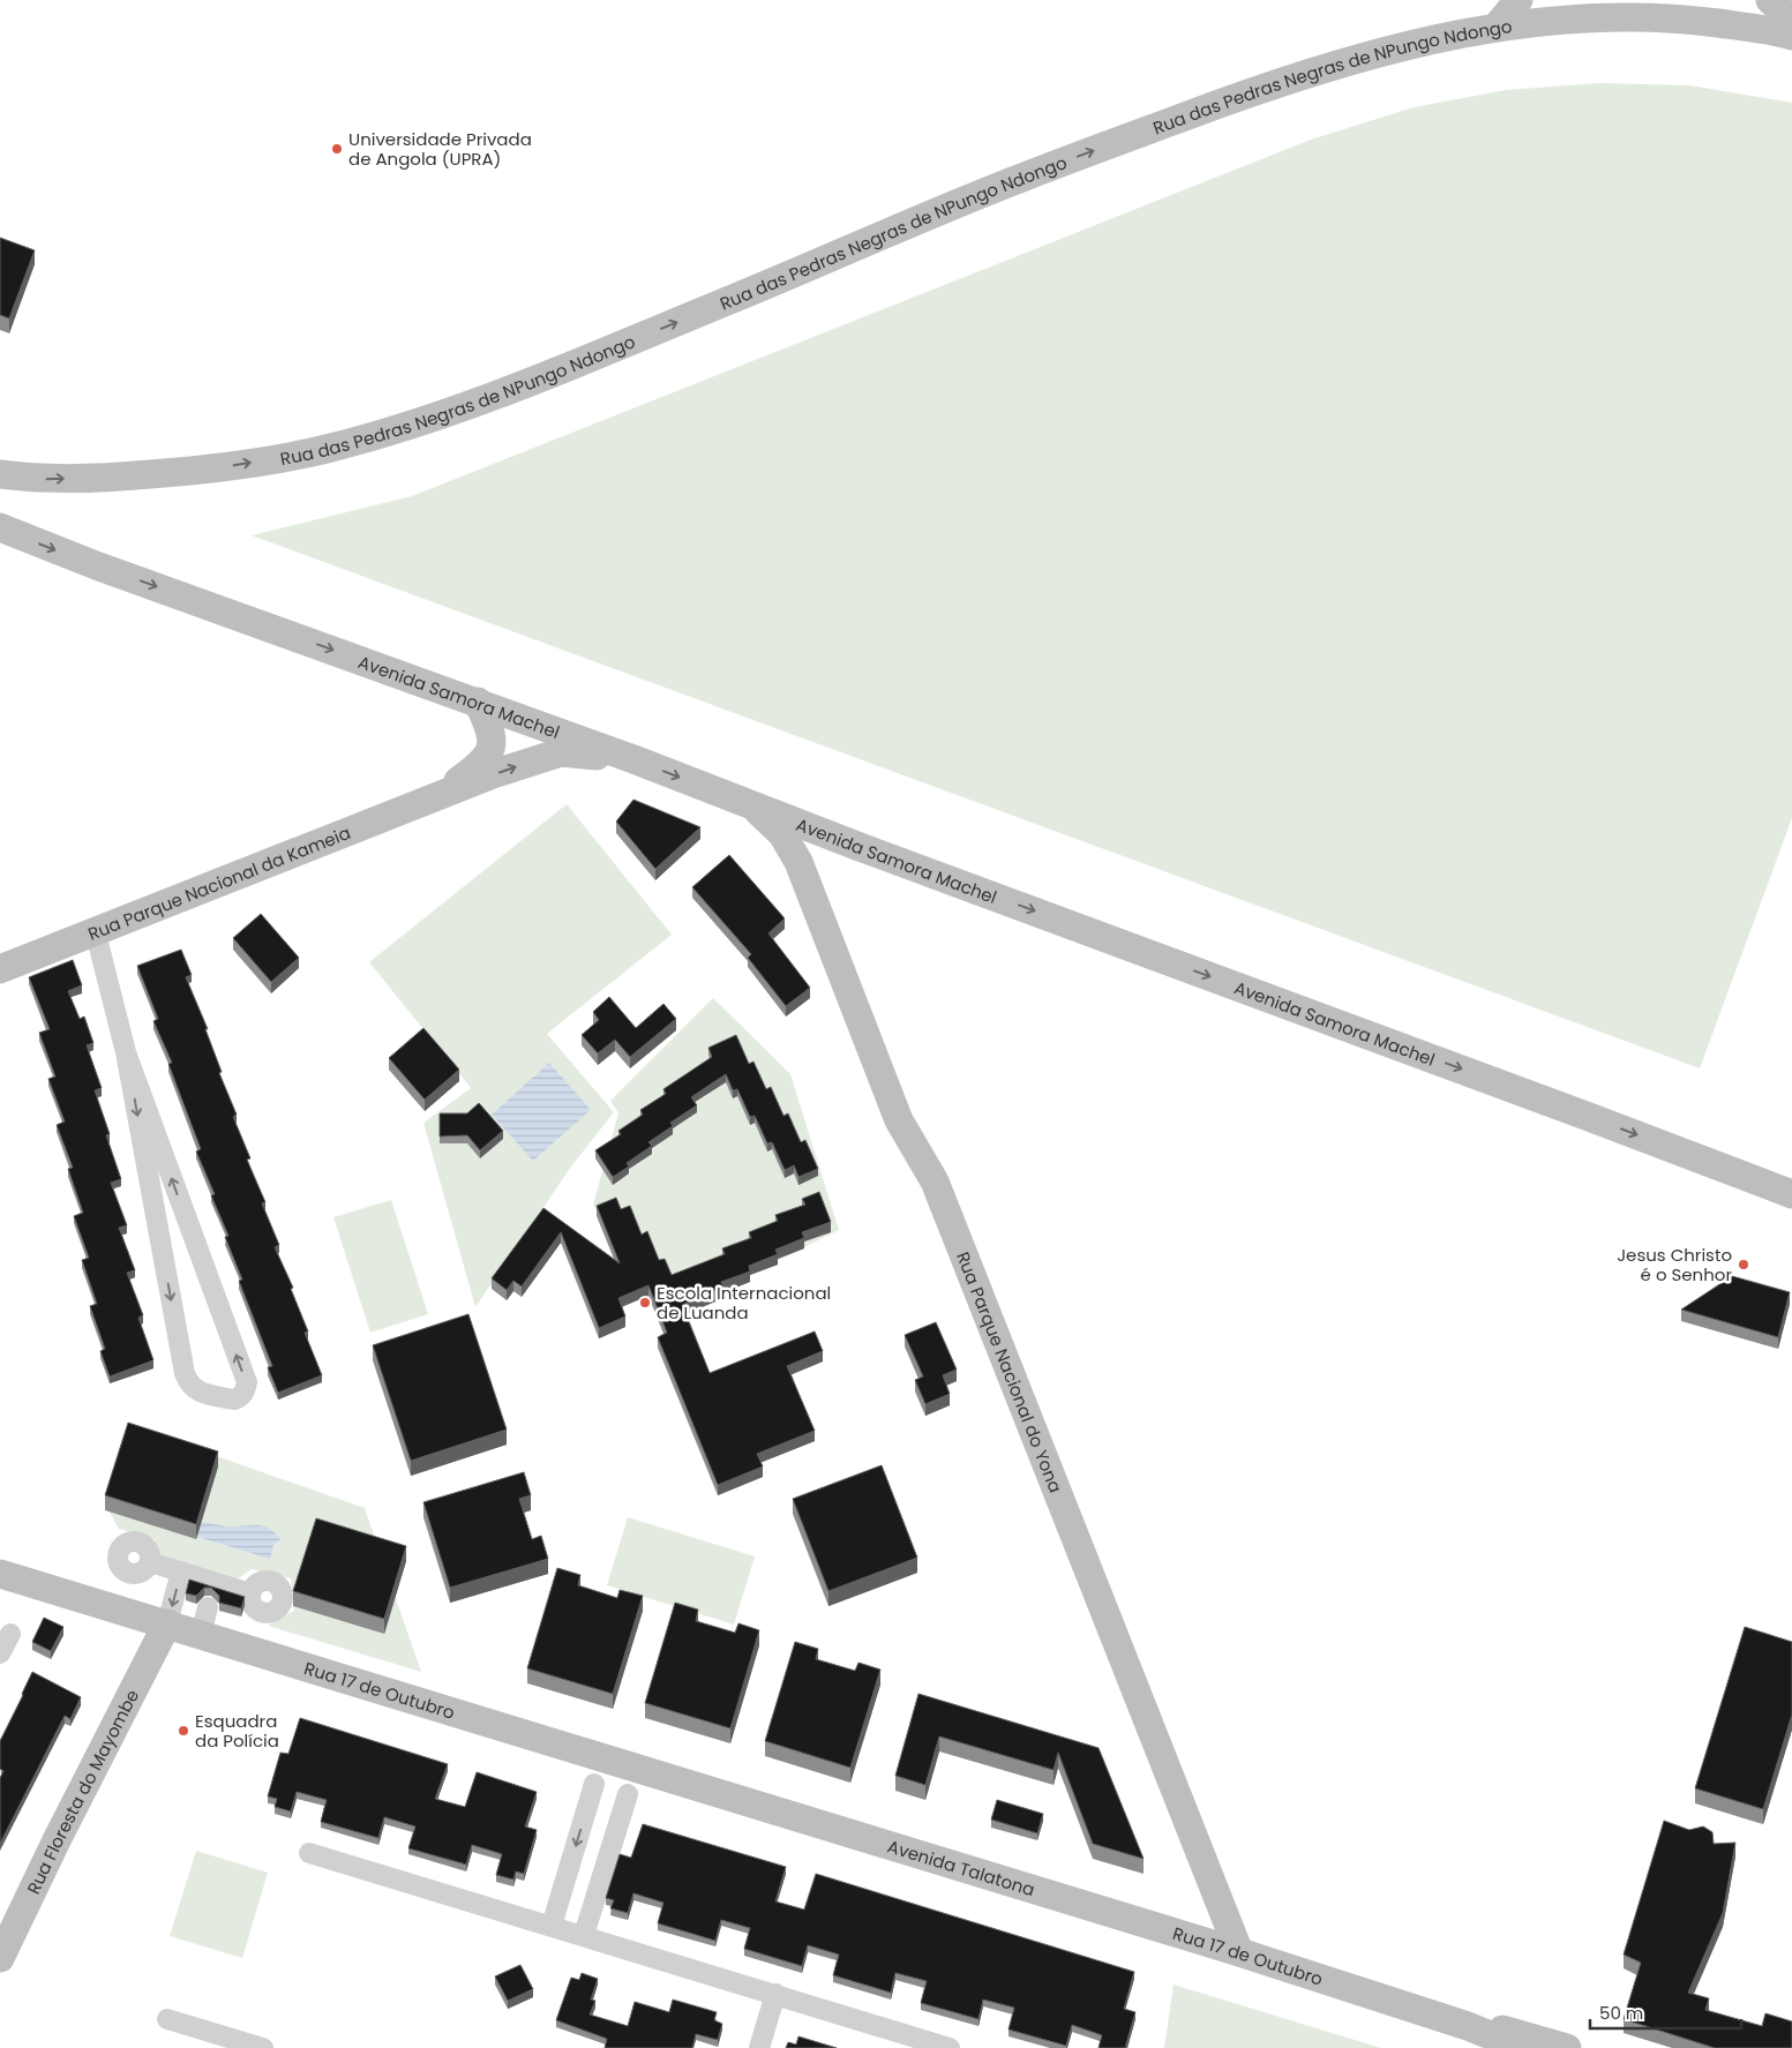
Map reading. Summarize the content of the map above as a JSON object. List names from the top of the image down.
{
  "streets": {
    "street": [
      "Rua das Pedras Negras de NPungo Ndongo",
      "Avenida Samora Machel",
      "Rua Parque Nacional da Kameia",
      "Rua Parque Nacional do Yona",
      "Rua 17 de Outubro",
      "Rua Floresta do Mayombe",
      "Avenida Talatona"
    ]
  },
  "crossings": [
    ["Avenida Samora Machel", "Rua Parque Nacional da Kameia"],
    ["Avenida Samora Machel", "Rua Parque Nacional do Yona"],
    ["Rua 17 de Outubro", "Rua Floresta do Mayombe"],
    ["Rua 17 de Outubro", "Avenida Talatona"]
  ],
  "one_way": ["Rua das Pedras Negras de NPungo Ndongo", "Avenida Samora Machel"],
  "places": [
    "Universidade Privada de Angola (UPRA)",
    "Jesus Christo é o Senhor",
    "Escola Internacional de Luanda",
    "Esquadra da Polícia"
  ],
  "scale_bar": "50 m"
}
